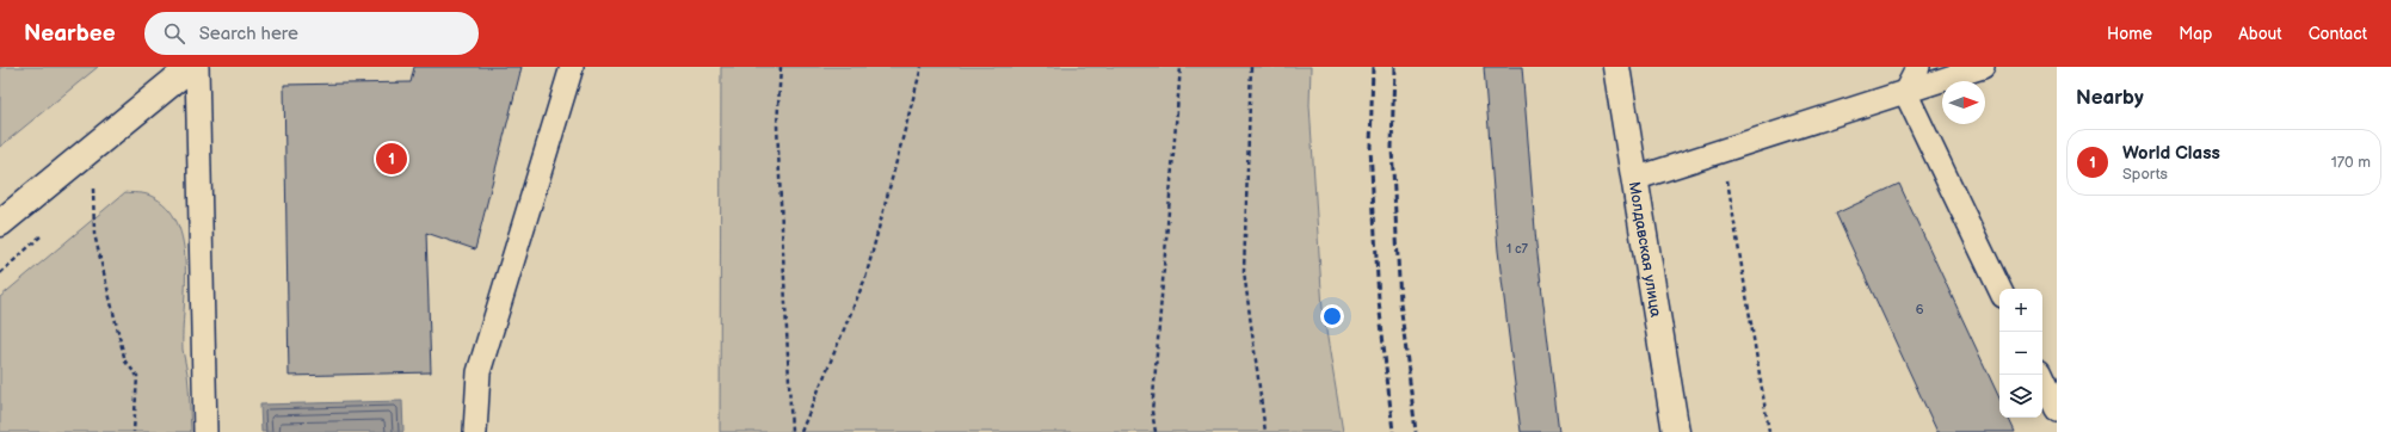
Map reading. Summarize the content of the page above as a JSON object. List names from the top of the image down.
{
  "streets": {
    "street": ["Молдавская улица"]
  },
  "house_numbers": ["1 с7", "6"],
  "north": "right",
  "page": {
    "header": "Nearbee",
    "search": "Search here",
    "nav": [
      "Home",
      "Map",
      "About",
      "Contact"
    ],
    "heading": "Nearby",
    "list": [
      {
        "mark": "1",
        "name": "World Class",
        "note": "Sports",
        "value": "170 m"
      }
    ],
    "pins": "1",
    "map_buttons": ["+", "−"]
  }
}
